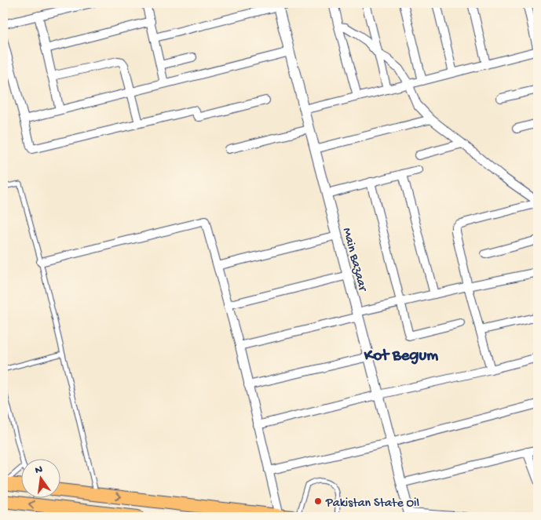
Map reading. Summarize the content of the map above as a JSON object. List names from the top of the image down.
{
  "streets": {
    "street": ["Main Bazaar"]
  },
  "districts": ["Kot Begum"],
  "places": ["Pakistan State Oil"],
  "north": "top"
}
